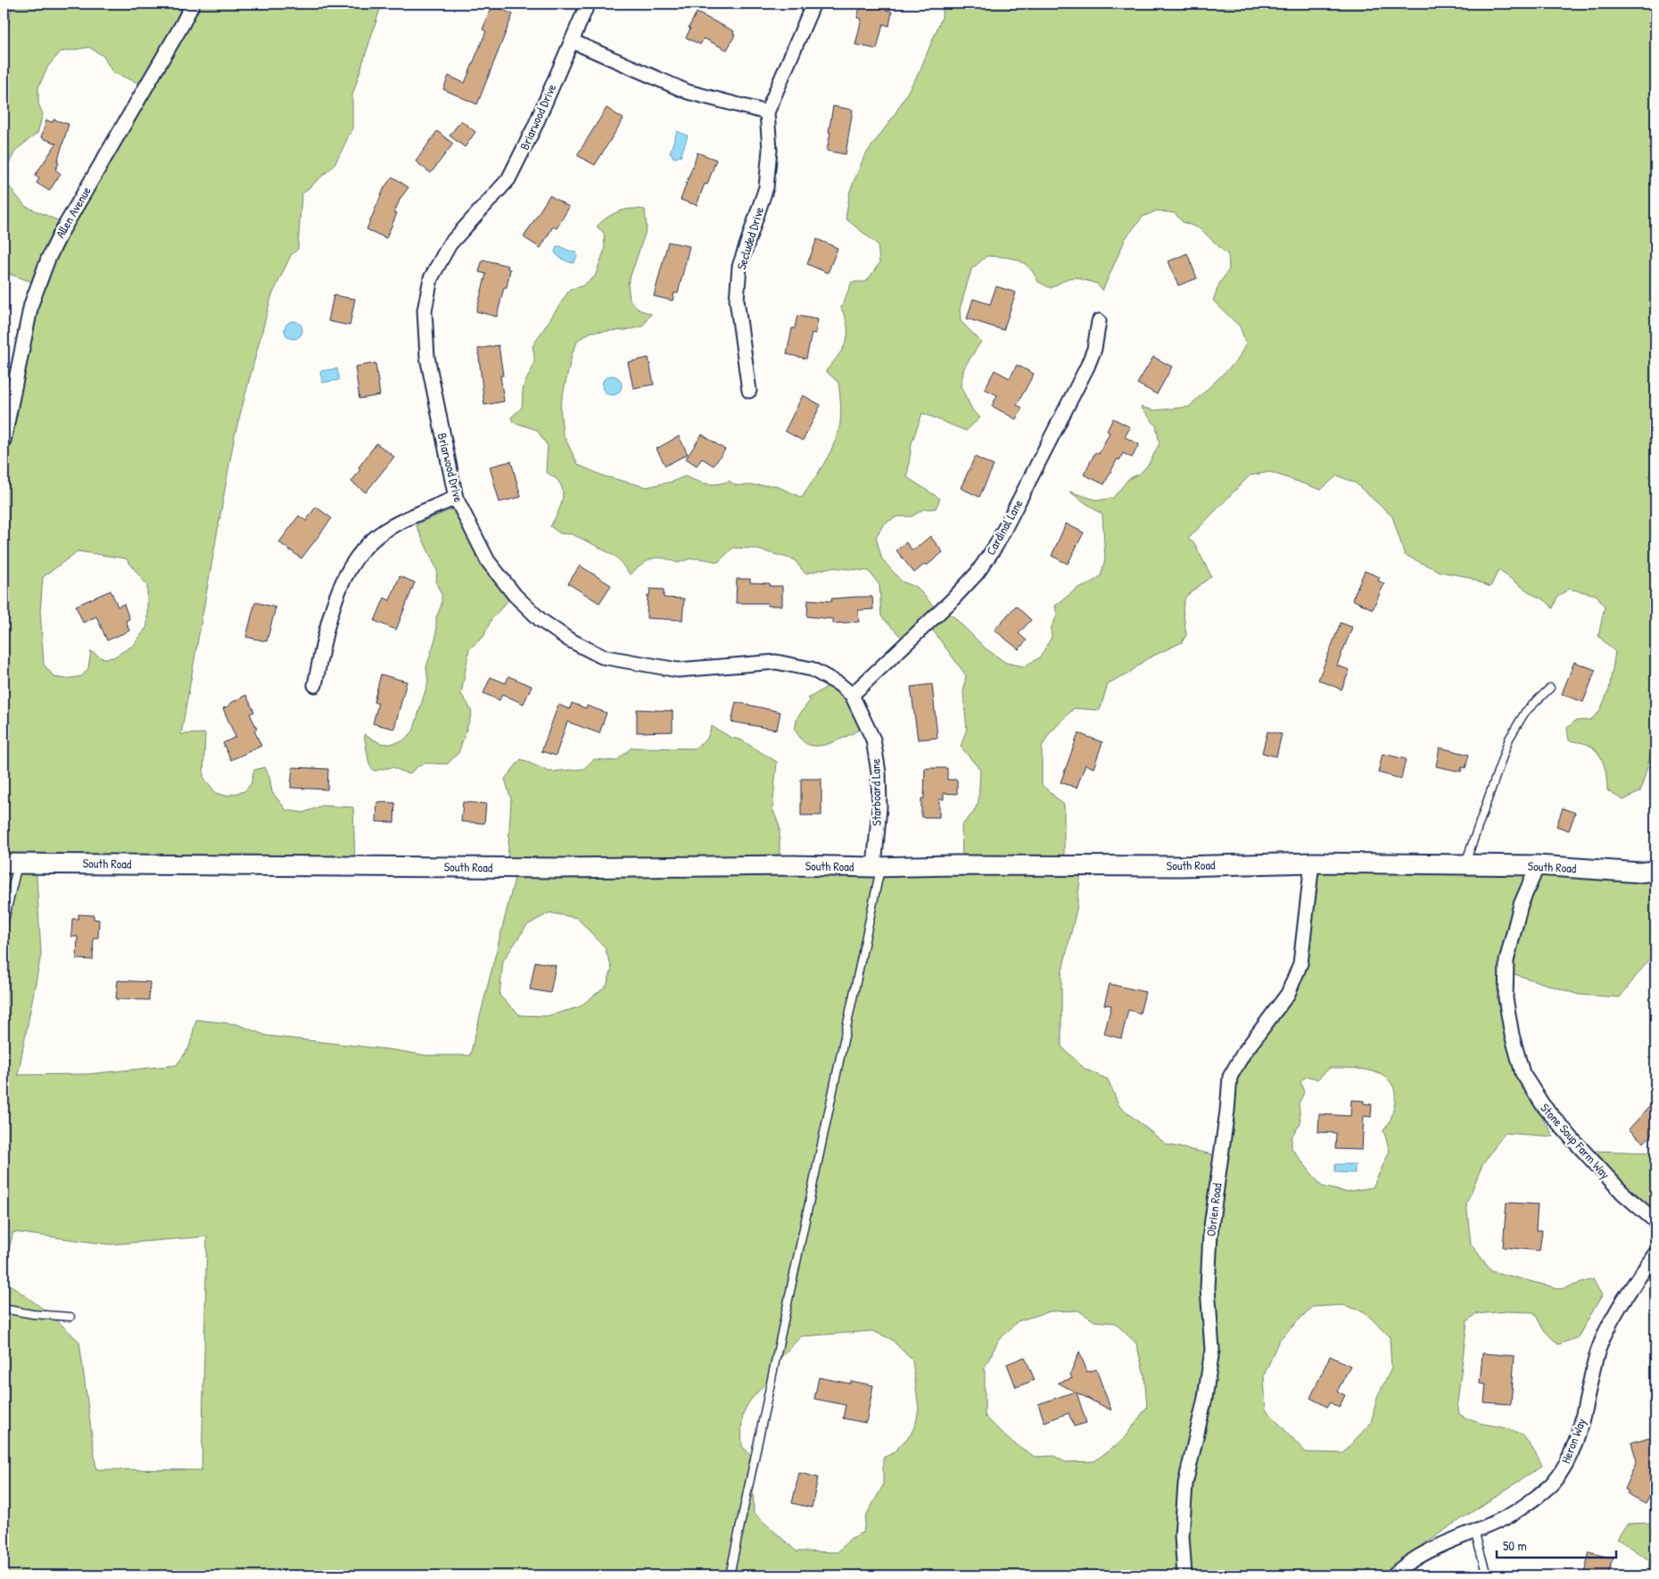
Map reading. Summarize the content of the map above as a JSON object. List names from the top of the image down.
{
  "streets": {
    "street": [
      "Briarwood Drive",
      "Allen Avenue",
      "Secluded Drive",
      "Cardinal Lane",
      "Starboard Lane",
      "South Road",
      "Stone Soup Farm Way",
      "Obrien Road",
      "Heron Way"
    ]
  },
  "crossings": [
    ["Briarwood Drive", "Cardinal Lane"],
    ["Briarwood Drive", "Starboard Lane"],
    ["Cardinal Lane", "Starboard Lane"],
    ["Starboard Lane", "South Road"],
    ["South Road", "Stone Soup Farm Way"],
    ["South Road", "Obrien Road"]
  ],
  "scale_bar": "50 m"
}
